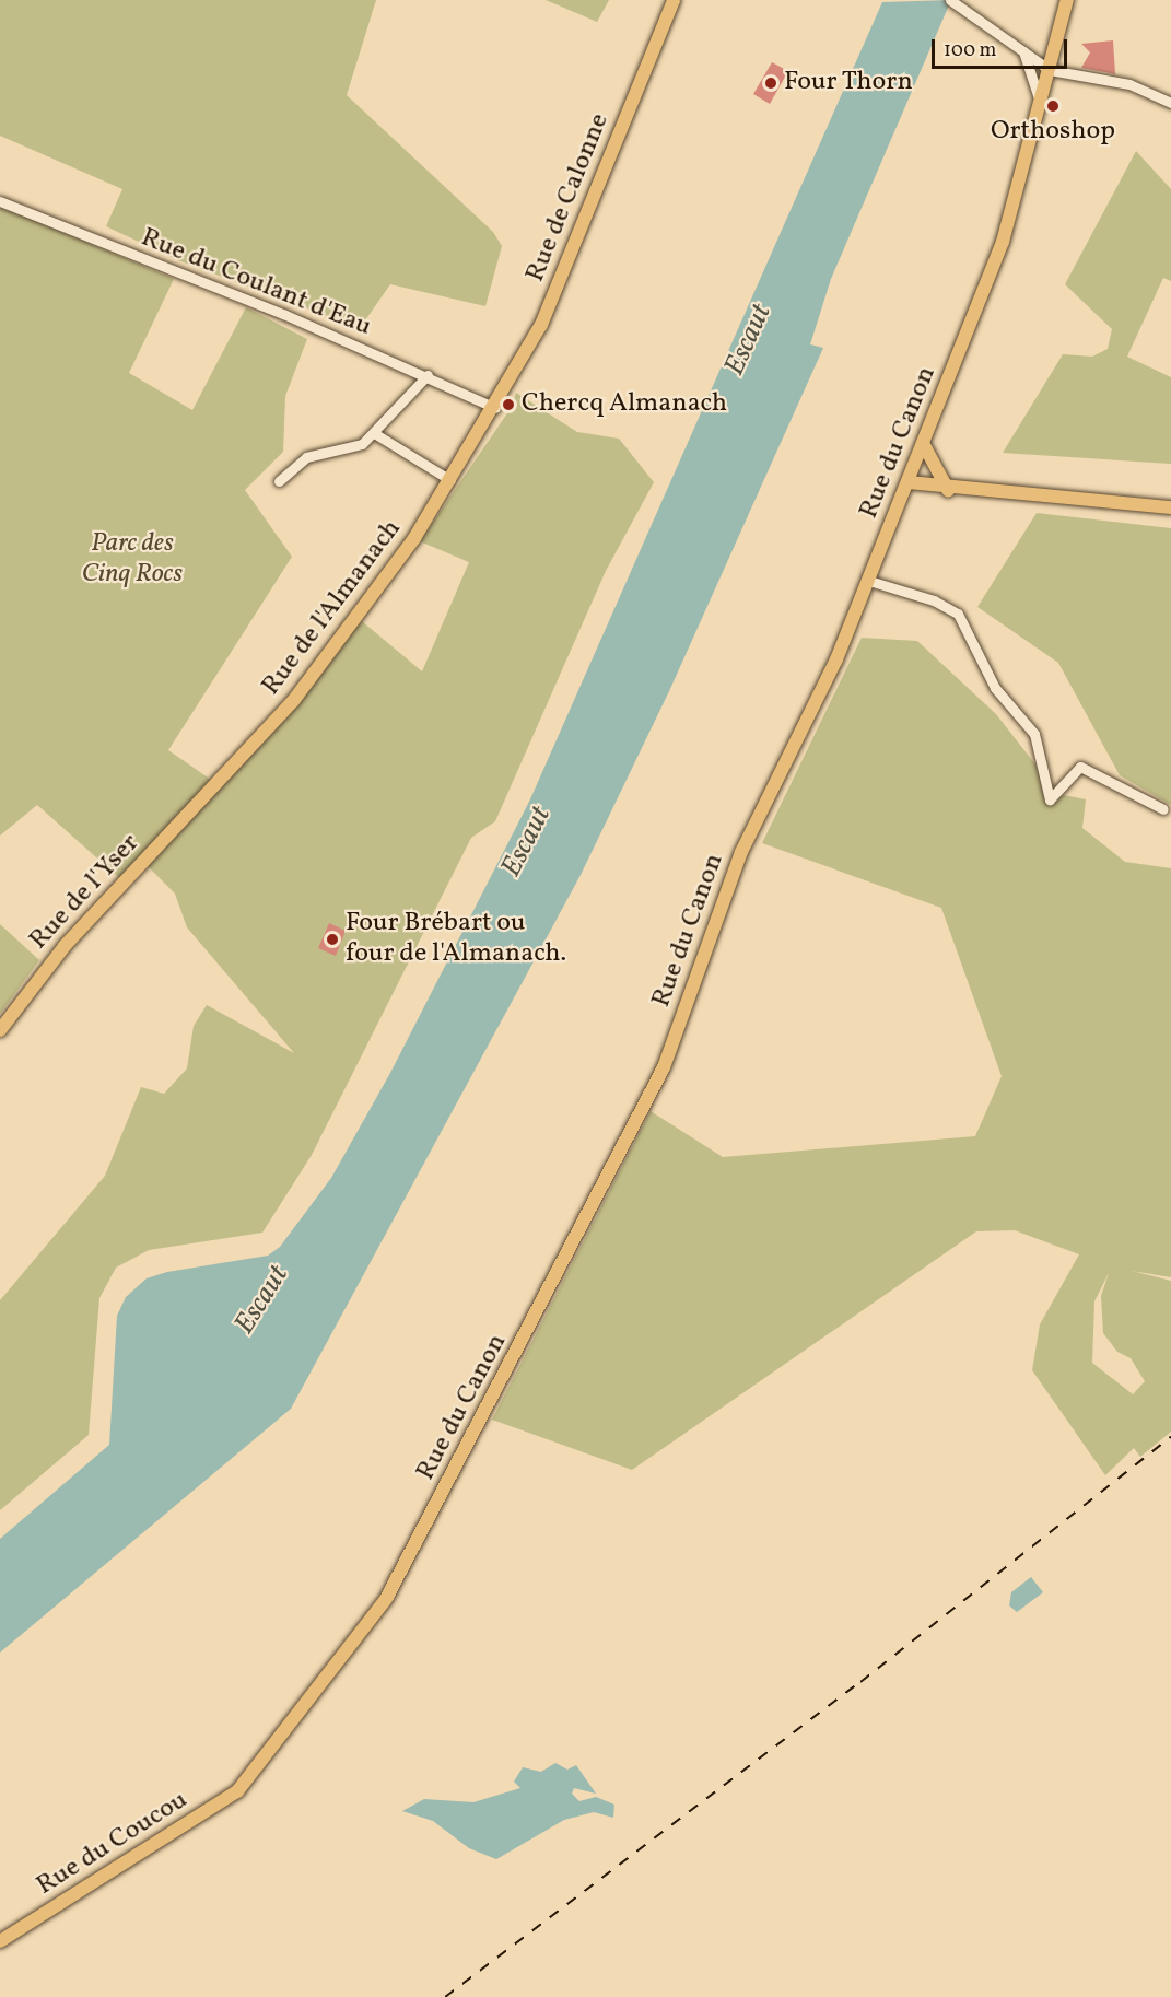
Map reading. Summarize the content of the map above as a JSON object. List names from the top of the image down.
{
  "streets": {
    "main road": [
      "Rue de Calonne",
      "Rue du Canon",
      "Rue de l'Almanach",
      "Rue de l'Yser",
      "Rue du Coucou"
    ],
    "street": ["Rue du Coulant d'Eau"]
  },
  "crossings": [
    ["Rue de Calonne", "Rue du Coulant d'Eau"],
    ["Rue de Calonne", "Rue de l'Almanach"],
    ["Rue du Coulant d'Eau", "Rue de l'Almanach"],
    ["Rue du Canon", "Rue du Coucou"],
    ["Rue de l'Almanach", "Rue de l'Yser"]
  ],
  "water": ["Escaut"],
  "parks": ["Parc des Cinq Rocs"],
  "places": [
    "Four Thorn",
    "Orthoshop",
    "Chercq Almanach",
    "Four Brébart ou four de l'Almanach."
  ],
  "scale_bar": "100 m"
}
